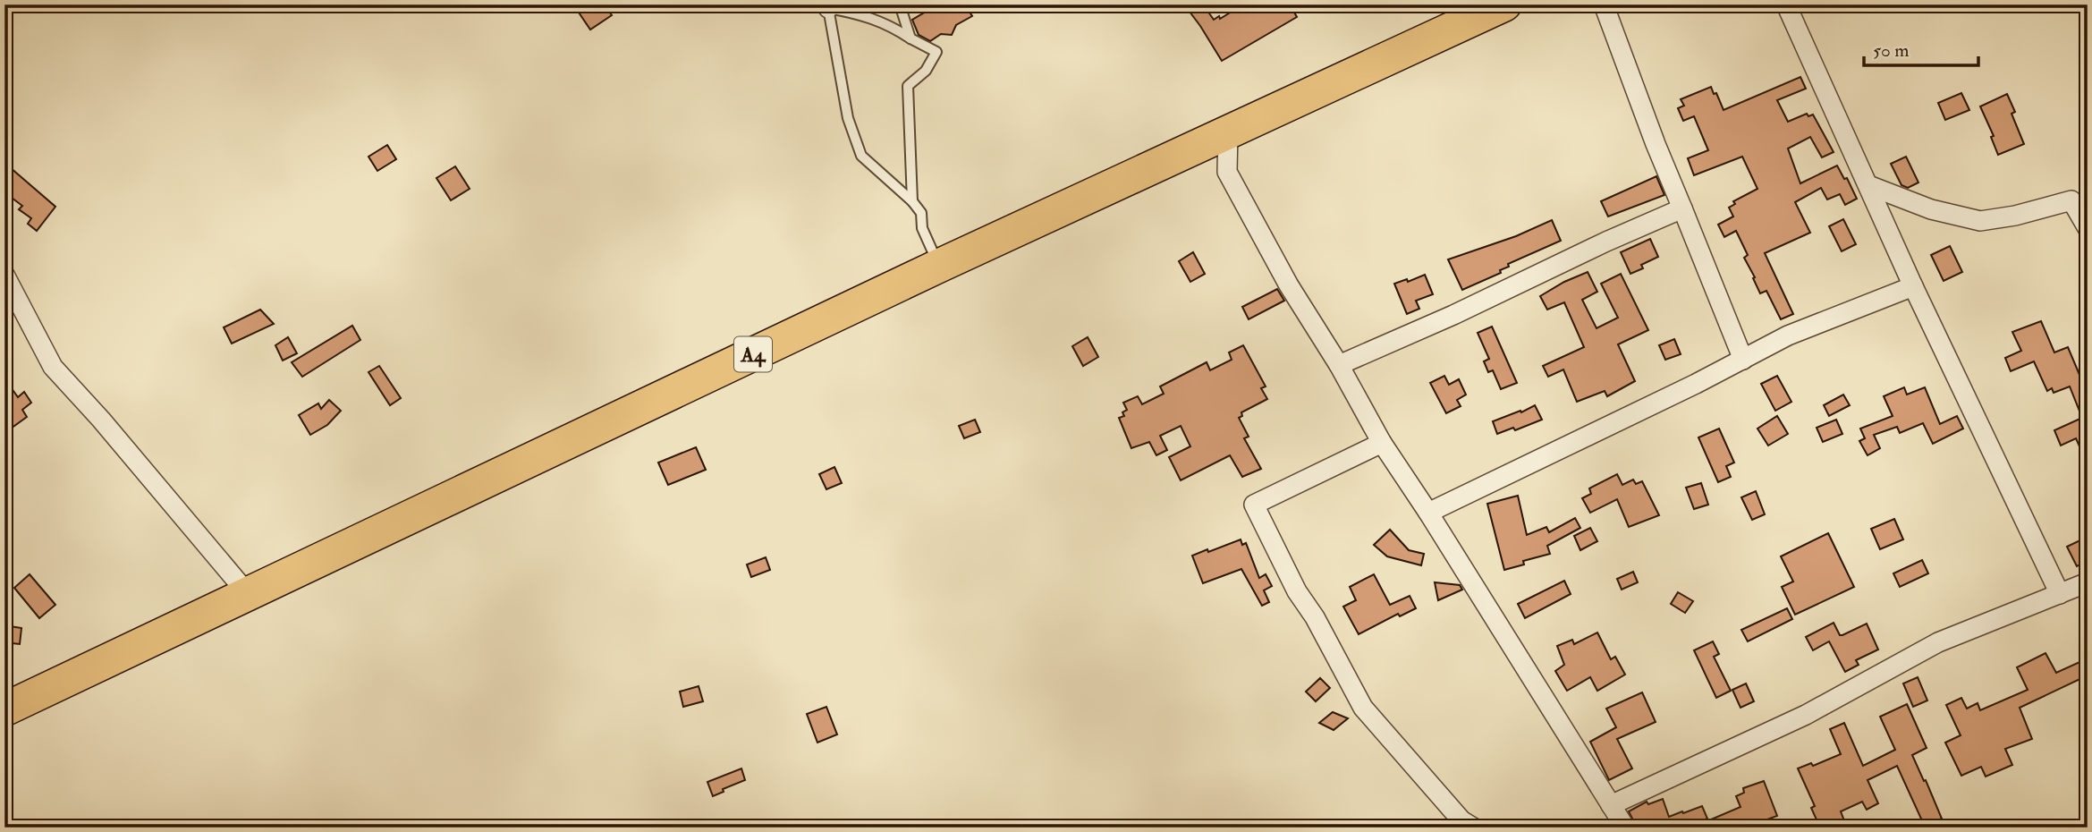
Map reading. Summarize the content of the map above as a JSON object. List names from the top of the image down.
{
  "streets": {
    "highway": ["A4"]
  },
  "scale_bar": "50 m"
}
